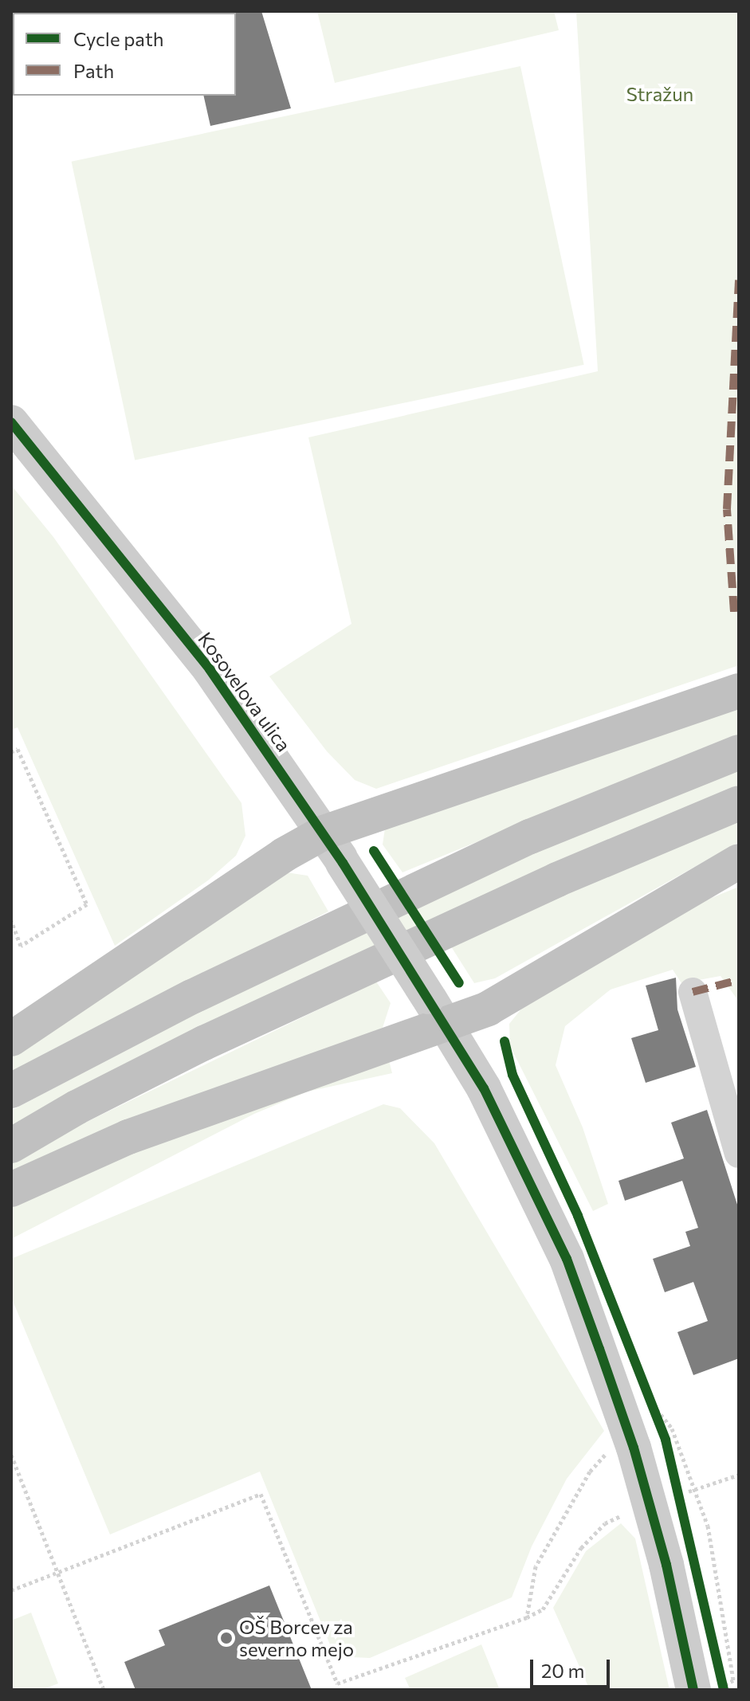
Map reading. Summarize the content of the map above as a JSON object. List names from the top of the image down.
{
  "streets": {
    "street": ["Kosovelova ulica"]
  },
  "parks": ["Stražun"],
  "places": ["OŠ Borcev za severno mejo"],
  "legend": ["Cycle path", "Path"],
  "scale_bar": "20 m"
}
